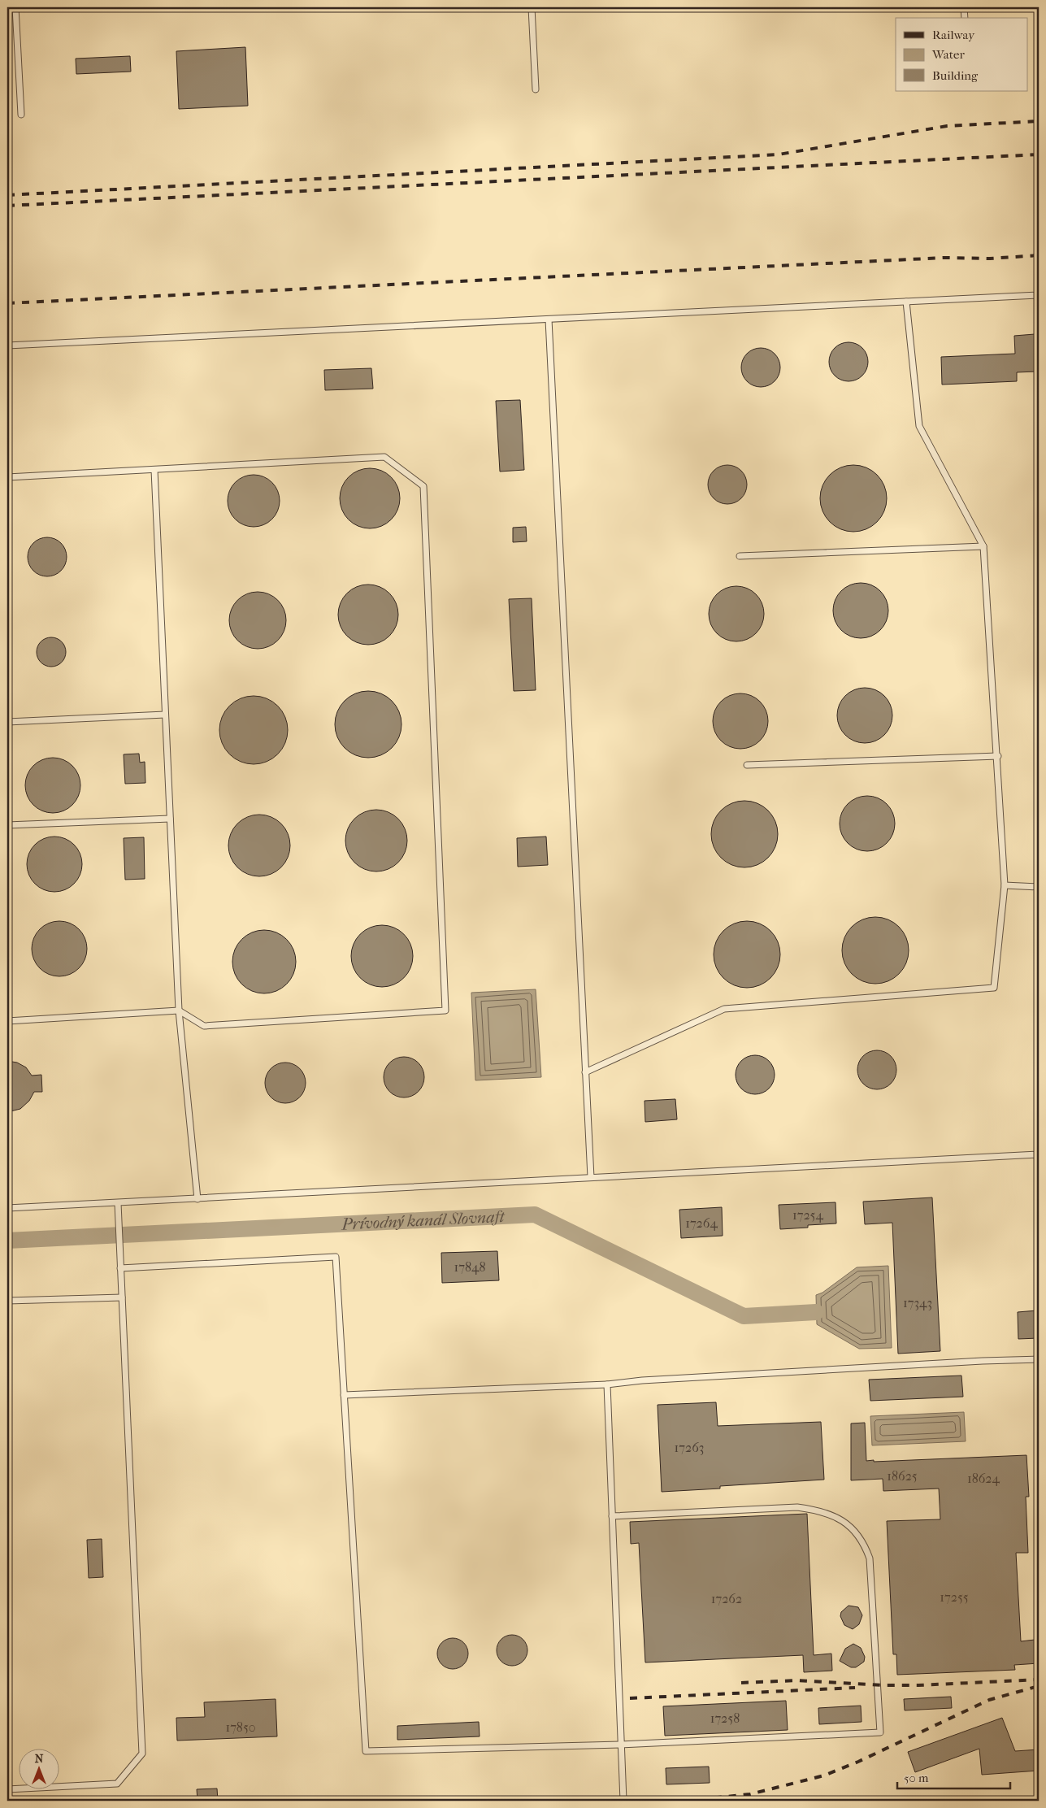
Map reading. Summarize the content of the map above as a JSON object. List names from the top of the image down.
{
  "water": ["Prívodný kanál Slovnaft"],
  "house_numbers": [
    "17254",
    "17264",
    "17848",
    "17343",
    "17263",
    "18625",
    "18624",
    "17255",
    "17262",
    "17258",
    "17850"
  ],
  "legend": ["Railway", "Water", "Building"],
  "scale_bar": "50 m",
  "north": "top"
}
